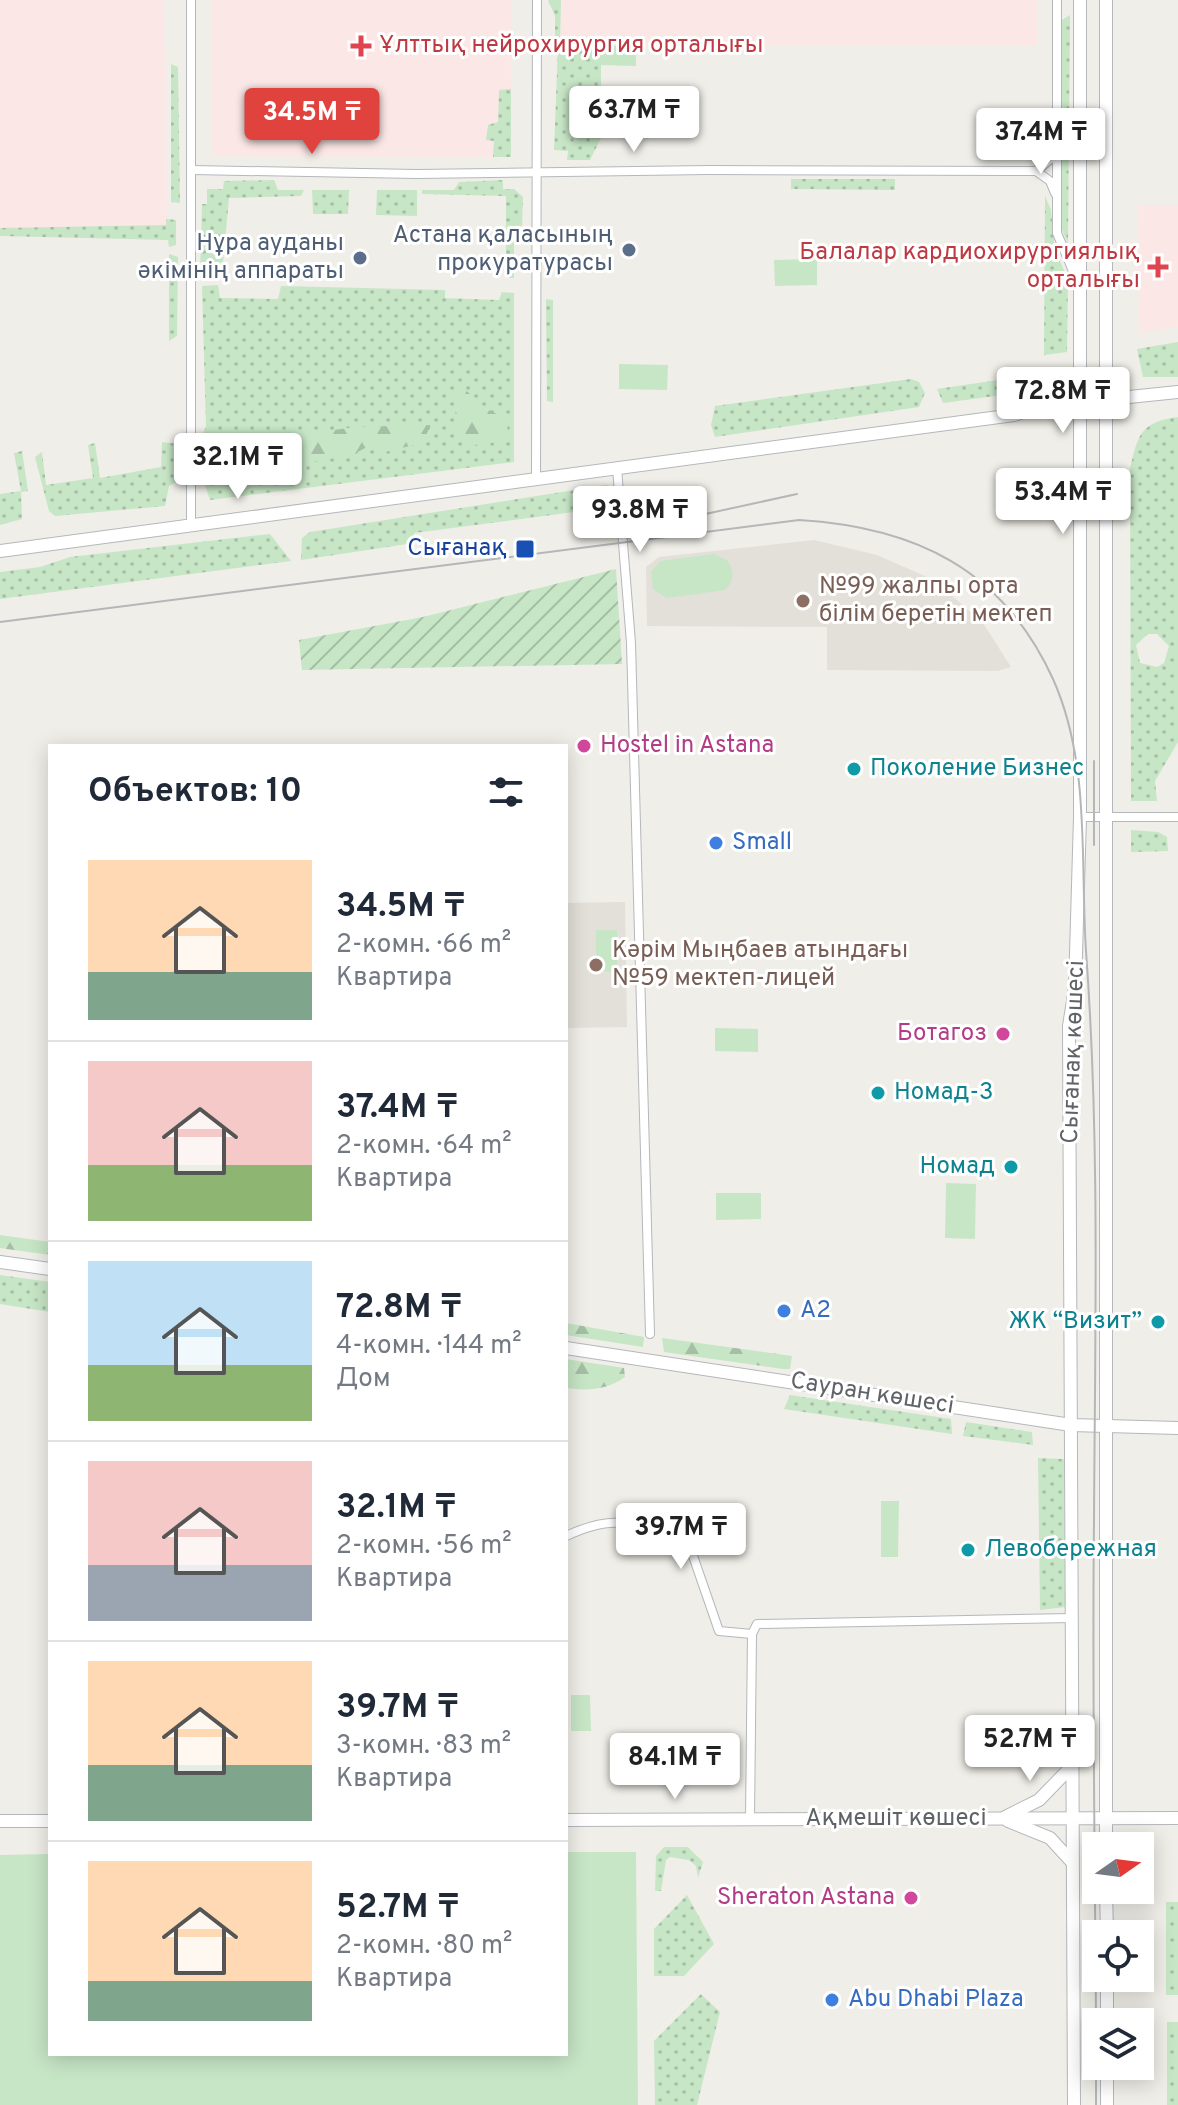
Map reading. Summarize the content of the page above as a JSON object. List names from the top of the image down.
{
  "streets": {
    "main road": ["Сығанақ көшесі", "Сауран көшесі", "Ақмешіт көшесі"]
  },
  "crossings": [
    ["Сығанақ көшесі", "Сауран көшесі"],
    ["Сығанақ көшесі", "Ақмешіт көшесі"]
  ],
  "places": {
    "health": ["Ұлттық нейрохирургия орталығы", "Балалар кардиохирургиялық орталығы"],
    "other": [
      "Астана қаласының прокуратурасы",
      "Нұра ауданы әкімінің аппараты",
      "№99 жалпы орта білім беретін мектеп",
      "Hostel in Astana",
      "Поколение Бизнес",
      "Small",
      "Кәрім Мыңбаев атындағы №59 мектеп-лицей",
      "Ботагоз",
      "Номад-3",
      "Номад",
      "А2",
      "ЖК “Визит”",
      "Левобережная",
      "Sheraton Astana",
      "Abu Dhabi Plaza"
    ],
    "transit": ["Сығанақ"]
  },
  "north": "right",
  "page": {
    "price": [
      "63.7M ₸",
      "34.5M ₸",
      "37.4M ₸",
      "72.8M ₸",
      "32.1M ₸",
      "53.4M ₸",
      "93.8M ₸",
      "39.7M ₸",
      "52.7M ₸",
      "84.1M ₸"
    ],
    "heading": "Объектов: 10",
    "list": [
      {
        "name": "34.5M ₸",
        "note": "2-комн. · 66 m² · Квартира"
      },
      {
        "name": "37.4M ₸",
        "note": "2-комн. · 64 m² · Квартира"
      },
      {
        "name": "72.8M ₸",
        "note": "4-комн. · 144 m² · Дом"
      },
      {
        "name": "32.1M ₸",
        "note": "2-комн. · 56 m² · Квартира"
      },
      {
        "name": "39.7M ₸",
        "note": "3-комн. · 83 m² · Квартира"
      },
      {
        "name": "52.7M ₸",
        "note": "2-комн. · 80 m² · Квартира"
      }
    ]
  }
}
